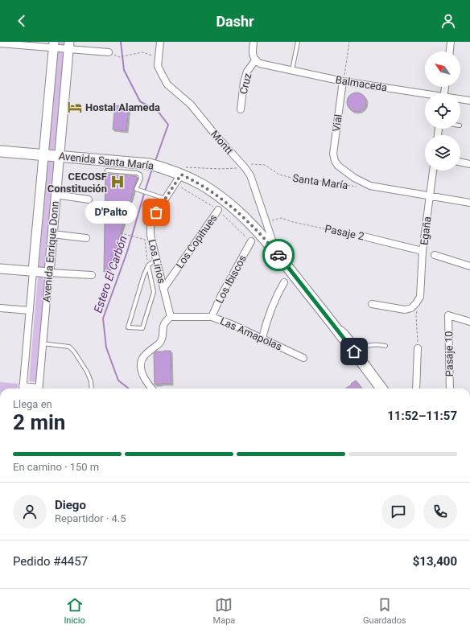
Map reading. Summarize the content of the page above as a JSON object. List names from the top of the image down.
{
  "streets": {
    "main road": ["Avenida Santa María"],
    "street": [
      "Cruz",
      "Balmaceda",
      "Vial",
      "Montt",
      "Egaña",
      "Pasaje 2",
      "Los Copihues",
      "Avenida Enrique Donn",
      "Los Lirios",
      "Los Ibiscos",
      "Las Amapolas",
      "Pasaje 10"
    ],
    "path": ["Santa María"]
  },
  "crossings": [
    ["Cruz", "Balmaceda"],
    ["Balmaceda", "Vial"],
    ["Vial", "Egaña"],
    ["Montt", "Avenida Santa María"],
    ["Montt", "Santa María"],
    ["Montt", "Pasaje 2"],
    ["Avenida Santa María", "Santa María"],
    ["Avenida Santa María", "Avenida Enrique Donn"],
    ["Avenida Santa María", "Los Lirios"],
    ["Santa María", "Los Lirios"],
    ["Egaña", "Pasaje 2"],
    ["Los Copihues", "Los Lirios"],
    ["Los Lirios", "Las Amapolas"],
    ["Los Ibiscos", "Las Amapolas"]
  ],
  "water": ["Estero El Carbón"],
  "places": {
    "hotel": ["Hostal Alameda"],
    "hospital": ["CECOSF Constitución"],
    "other": ["D'Palto"]
  },
  "north": "top left",
  "page": {
    "header": "Dashr",
    "bubble": "D'Palto",
    "heading": ["2 min", "Llega en", "11:52–11:57"],
    "panel": [
      "Diego",
      "Repartidor · 4.5",
      "Pedido #4457",
      "$13,400"
    ],
    "bar": "En camino · 150 m",
    "tabs": ["Inicio", "Mapa", "Guardados"]
  }
}
